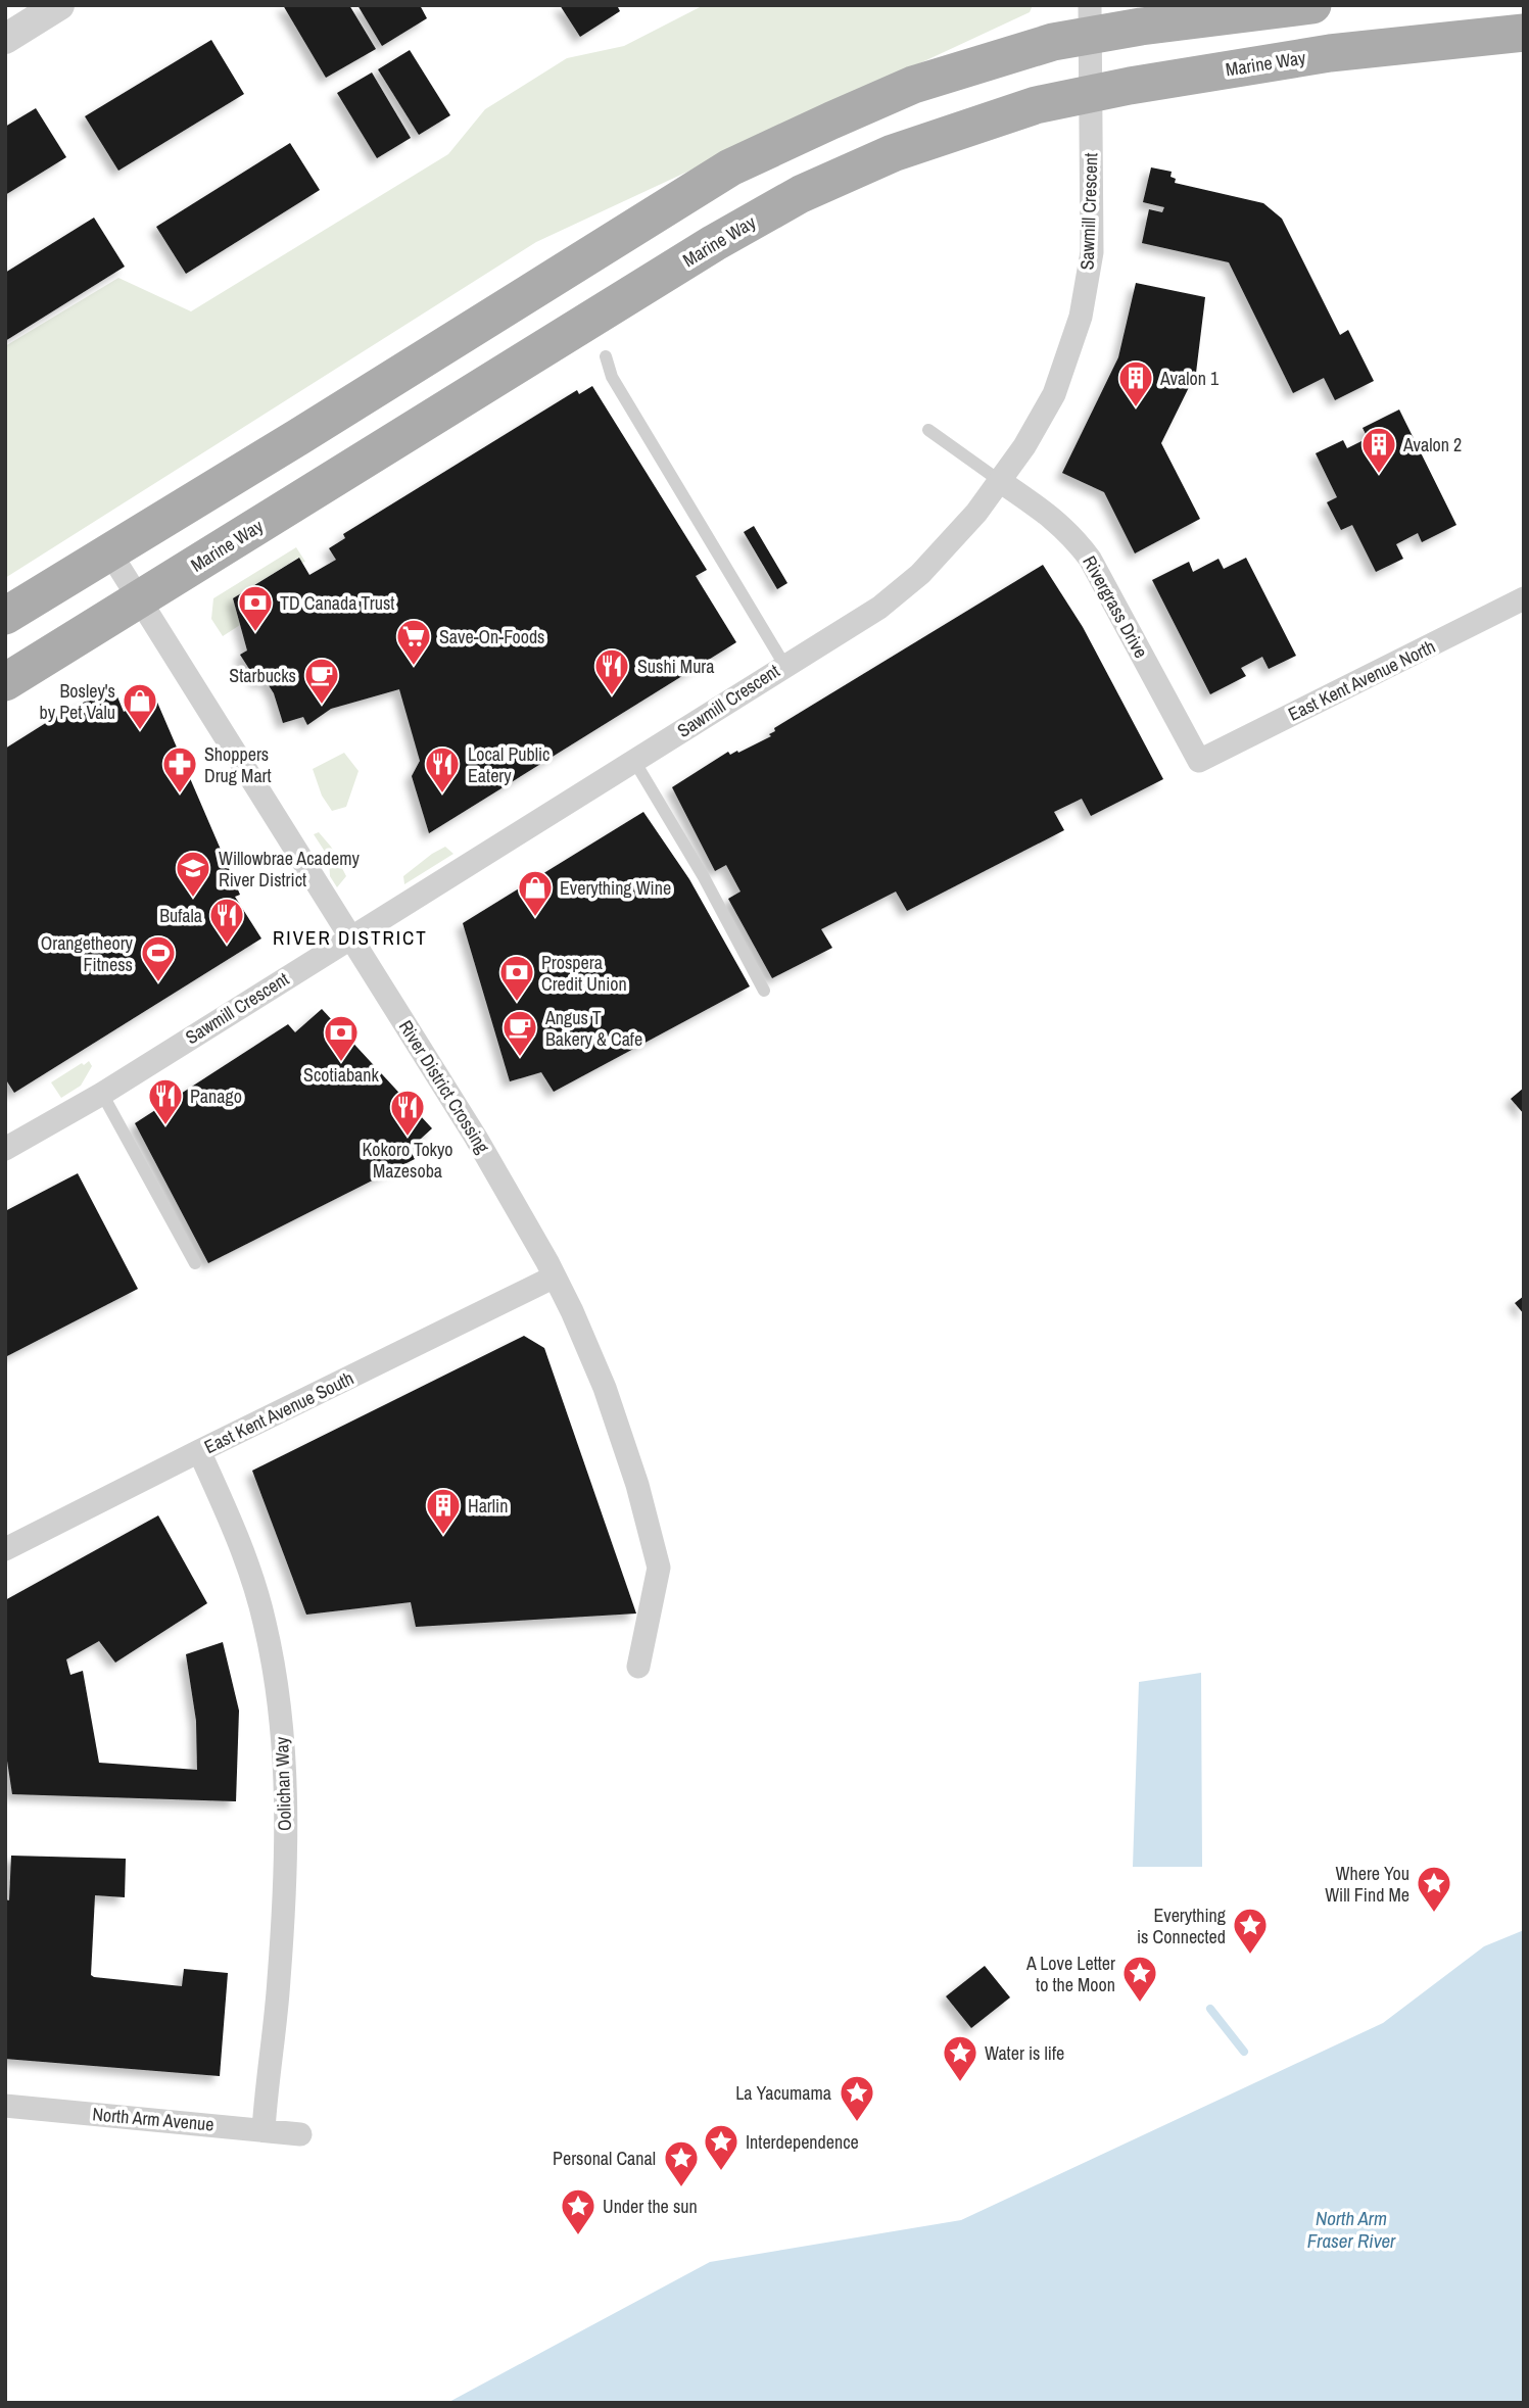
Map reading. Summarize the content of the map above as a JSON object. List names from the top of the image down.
{
  "streets": {
    "main road": ["Marine Way"],
    "street": [
      "Sawmill Crescent",
      "Rivergrass Drive",
      "East Kent Avenue North",
      "River District Crossing",
      "East Kent Avenue South",
      "Oolichan Way",
      "North Arm Avenue"
    ]
  },
  "crossings": [
    ["Marine Way", "Sawmill Crescent"],
    ["Marine Way", "River District Crossing"],
    ["Sawmill Crescent", "Rivergrass Drive"],
    ["Sawmill Crescent", "River District Crossing"],
    ["Rivergrass Drive", "East Kent Avenue North"],
    ["River District Crossing", "East Kent Avenue South"],
    ["East Kent Avenue South", "Oolichan Way"],
    ["Oolichan Way", "North Arm Avenue"]
  ],
  "districts": ["RIVER DISTRICT"],
  "water": ["North Arm Fraser River"],
  "places": {
    "building": ["Avalon 1", "Avalon 2", "Harlin"],
    "bank": ["TD Canada Trust", "Prospera Credit Union", "Scotiabank"],
    "supermarket": ["Save-On-Foods"],
    "restaurant": [
      "Sushi Mura",
      "Local Public Eatery",
      "Bufala",
      "Panago",
      "Kokoro Tokyo Mazesoba"
    ],
    "cafe": ["Starbucks", "Angus T Bakery & Cafe"],
    "shop": ["Bosley's by Pet Valu", "Everything Wine"],
    "pharmacy": ["Shoppers Drug Mart"],
    "school or university": ["Willowbrae Academy River District"],
    "sports": ["Orangetheory Fitness"],
    "place": [
      "Where You Will Find Me",
      "Everything is Connected",
      "A Love Letter to the Moon",
      "Water is life",
      "La Yacumama",
      "Interdependence",
      "Personal Canal",
      "Under the sun"
    ]
  }
}
